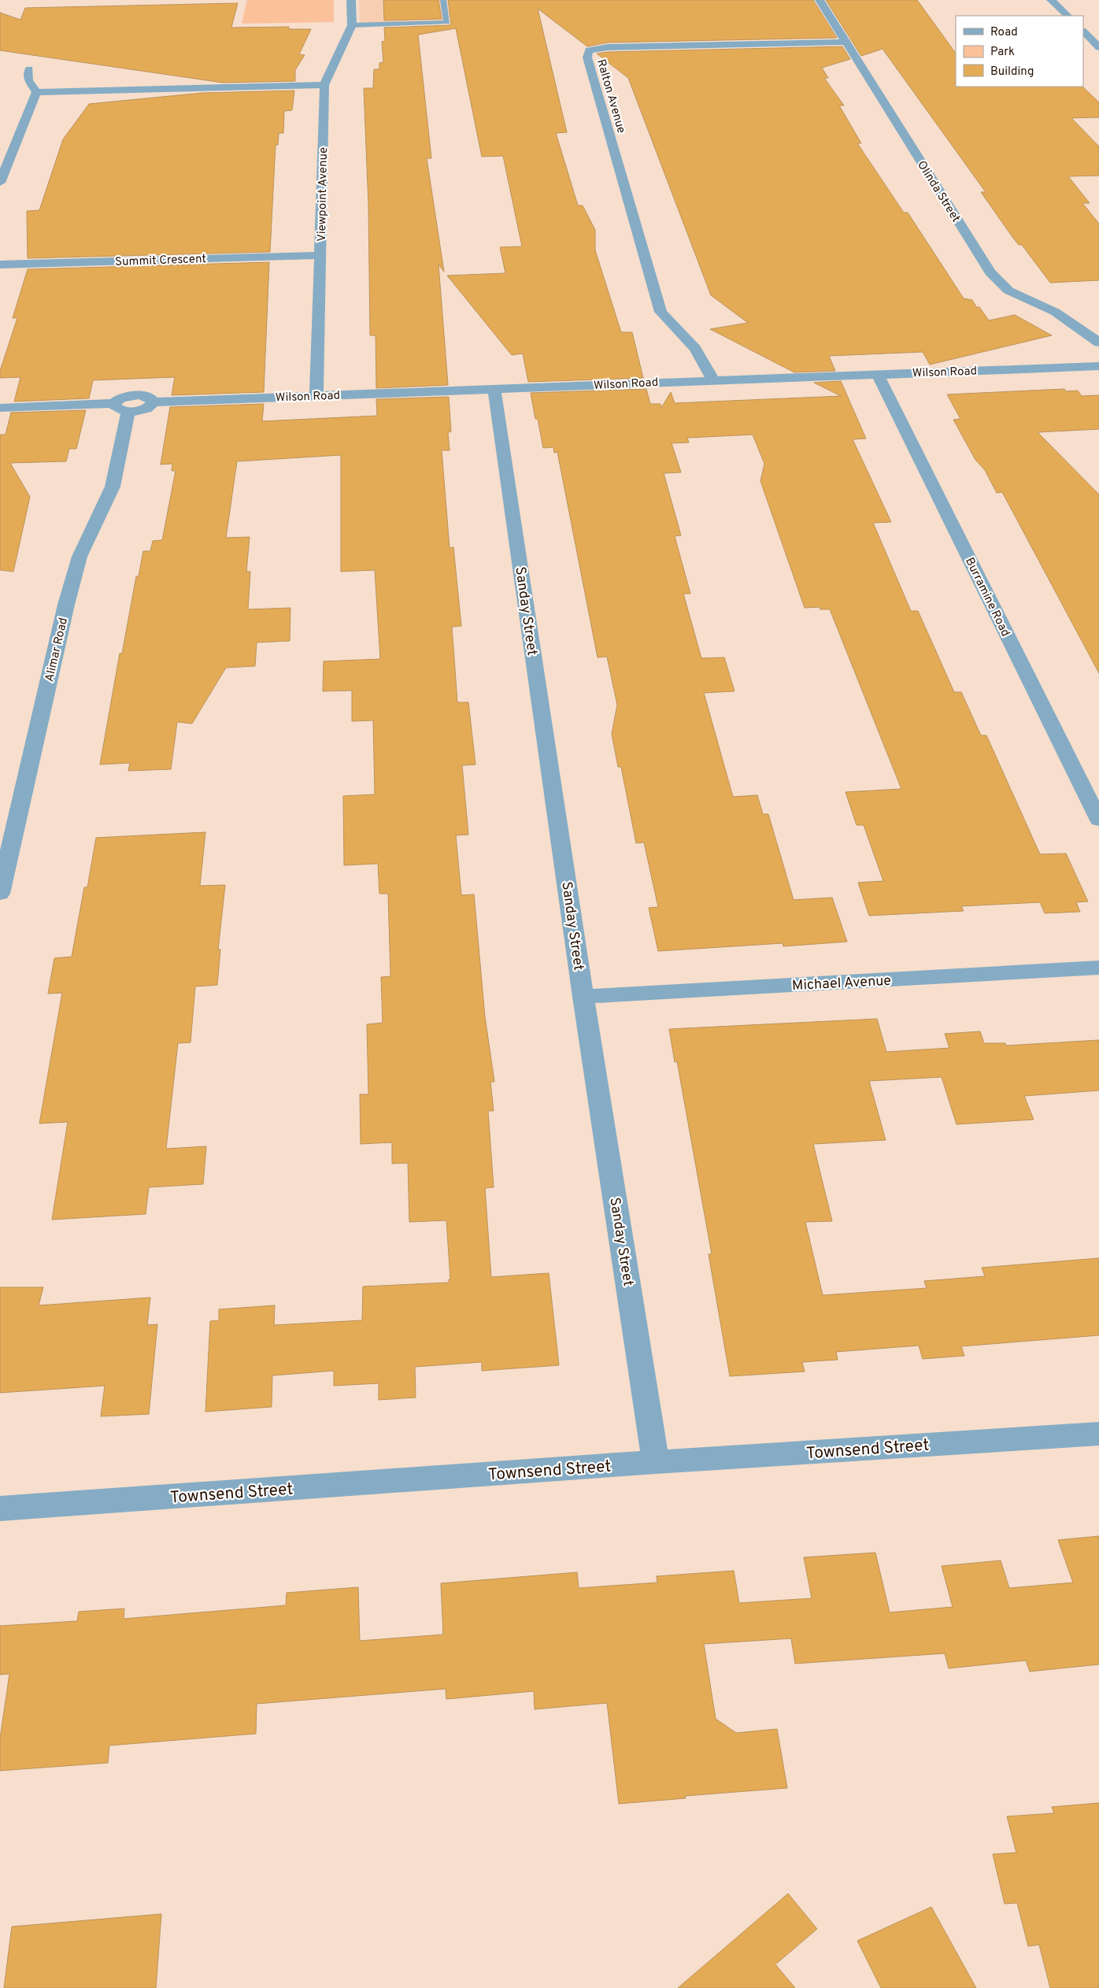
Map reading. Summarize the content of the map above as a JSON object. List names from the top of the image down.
{
  "streets": {
    "street": [
      "Ralton Avenue",
      "Olinda Street",
      "Viewpoint Avenue",
      "Summit Crescent",
      "Wilson Road",
      "Burramine Road",
      "Sanday Street",
      "Alimar Road",
      "Michael Avenue",
      "Townsend Street"
    ]
  },
  "crossings": [
    ["Ralton Avenue", "Olinda Street"],
    ["Ralton Avenue", "Wilson Road"],
    ["Viewpoint Avenue", "Summit Crescent"],
    ["Viewpoint Avenue", "Wilson Road"],
    ["Wilson Road", "Burramine Road"],
    ["Wilson Road", "Sanday Street"],
    ["Wilson Road", "Alimar Road"],
    ["Sanday Street", "Michael Avenue"],
    ["Sanday Street", "Townsend Street"]
  ],
  "legend": ["Road", "Park", "Building"]
}
